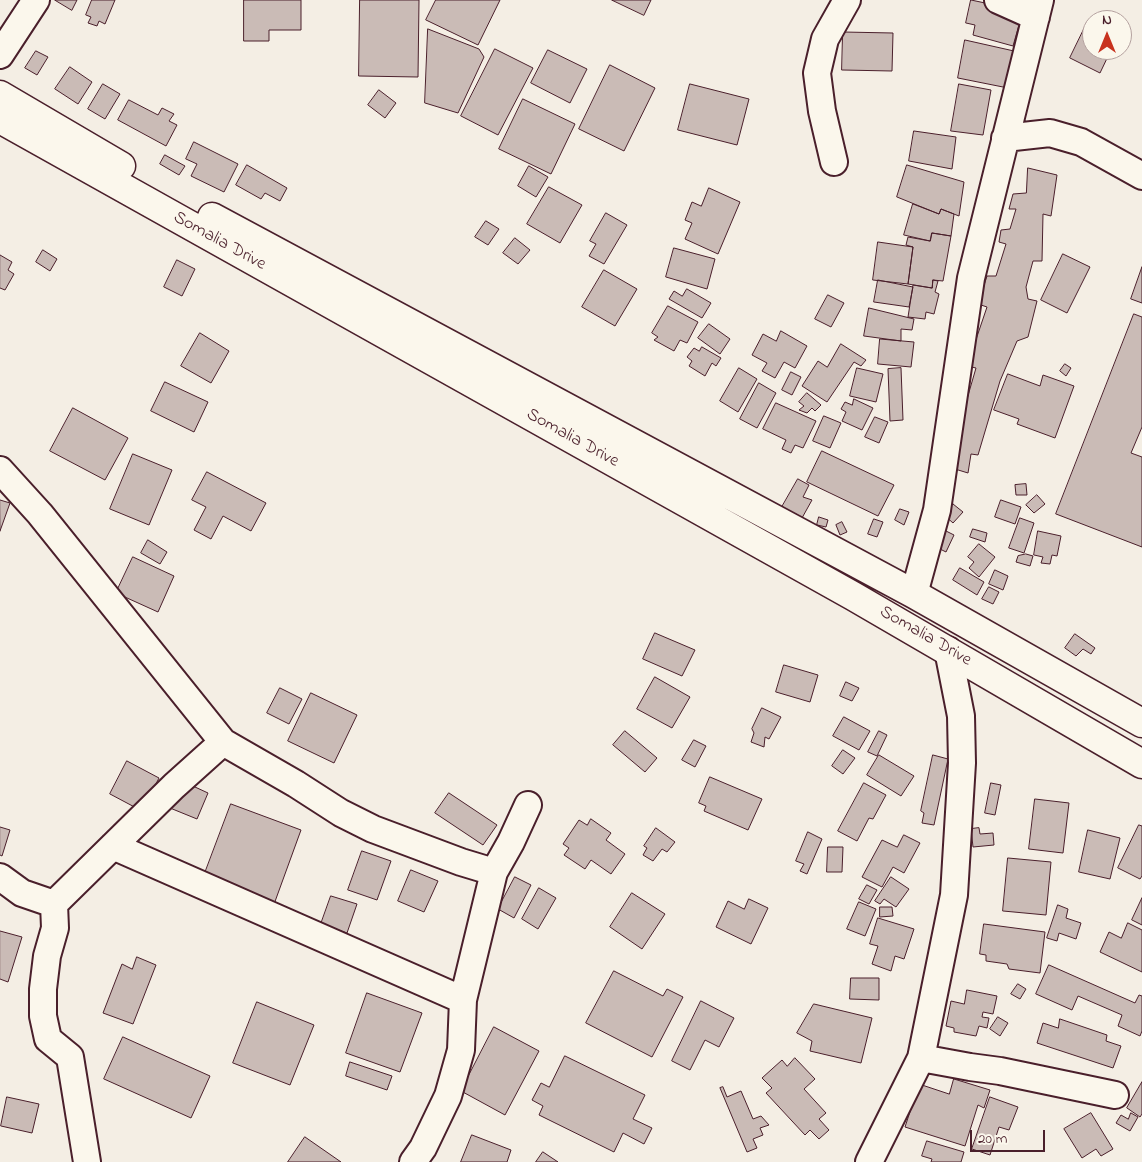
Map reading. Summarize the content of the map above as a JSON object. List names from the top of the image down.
{
  "streets": {
    "main road": ["Somalia Drive"]
  },
  "scale_bar": "20 m",
  "north": "top"
}
